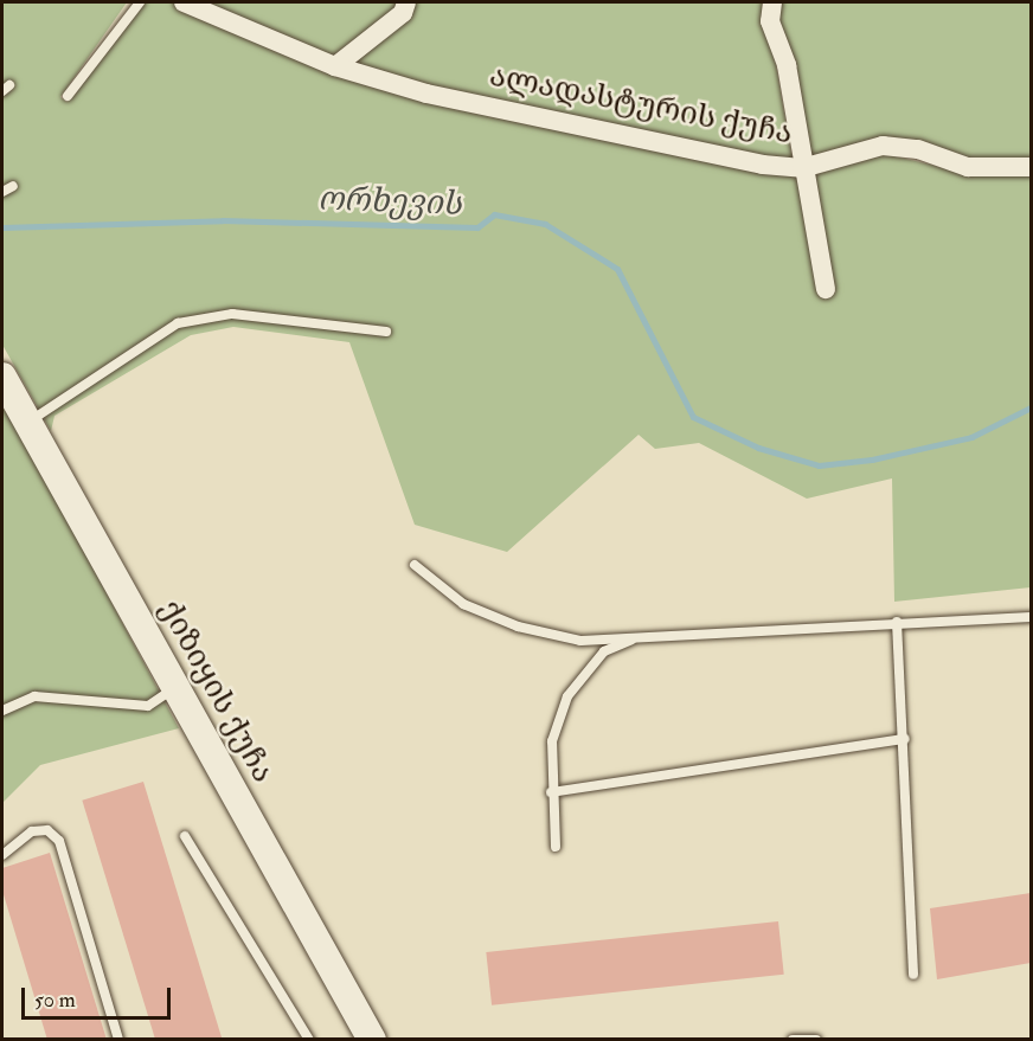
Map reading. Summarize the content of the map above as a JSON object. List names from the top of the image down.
{
  "streets": {
    "street": ["ალადასტურის ქუჩა", "ქიზიყის ქუჩა"]
  },
  "water": ["ორხევის"],
  "scale_bar": "50 m"
}
